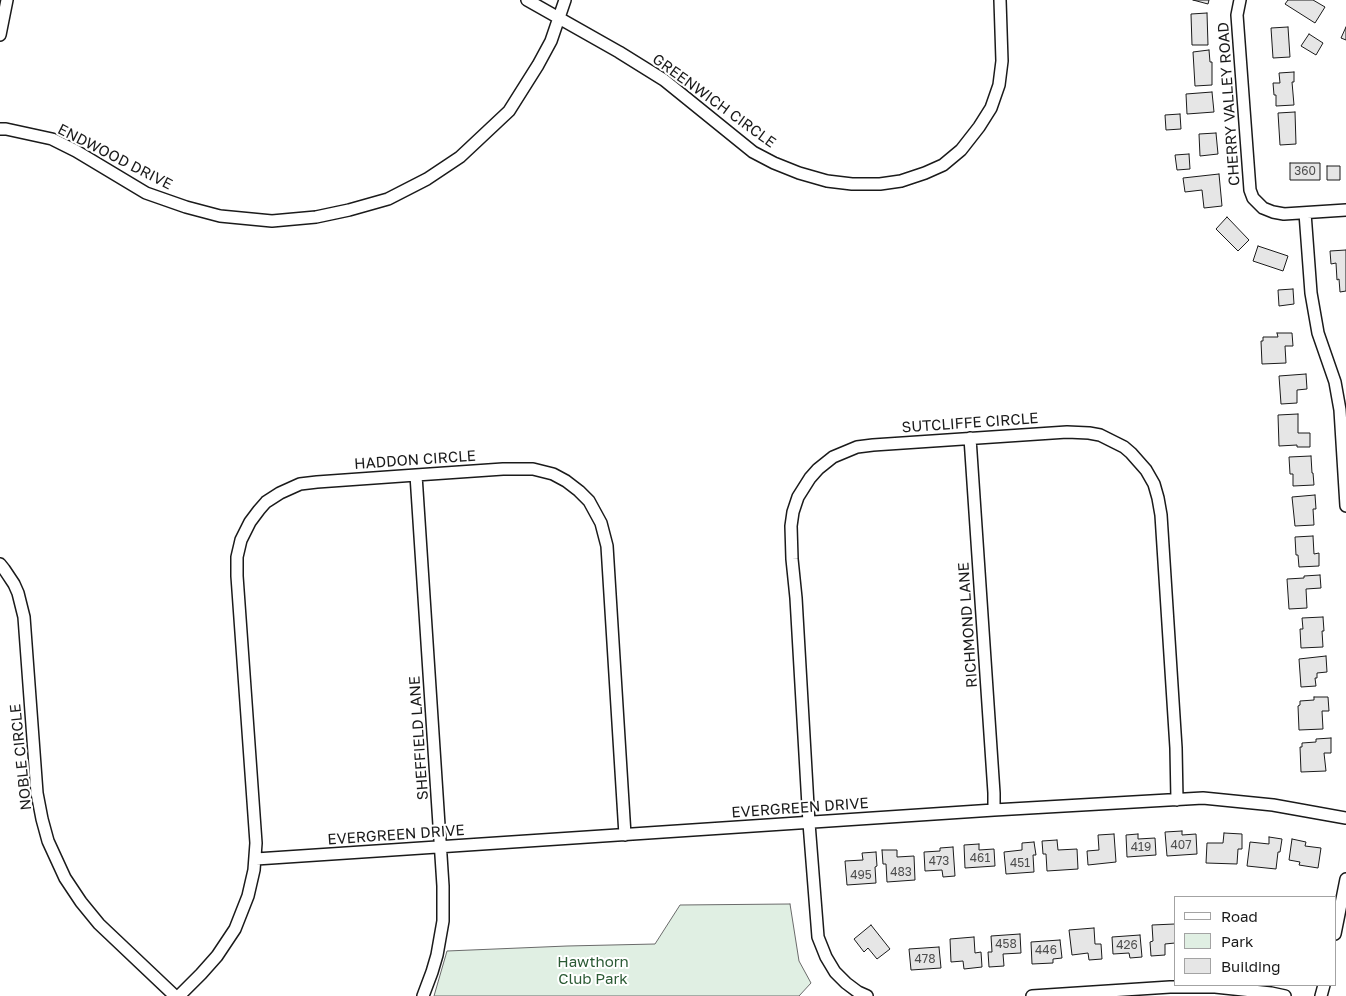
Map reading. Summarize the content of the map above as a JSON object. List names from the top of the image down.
{
  "streets": {
    "street": [
      "GREENWICH CIRCLE",
      "CHERRY VALLEY ROAD",
      "ENDWOOD DRIVE",
      "SUTCLIFFE CIRCLE",
      "HADDON CIRCLE",
      "RICHMOND LANE",
      "SHEFFIELD LANE",
      "NOBLE CIRCLE",
      "EVERGREEN DRIVE"
    ]
  },
  "crossings": [
    ["GREENWICH CIRCLE", "ENDWOOD DRIVE"],
    ["SUTCLIFFE CIRCLE", "RICHMOND LANE"],
    ["SUTCLIFFE CIRCLE", "EVERGREEN DRIVE"],
    ["HADDON CIRCLE", "SHEFFIELD LANE"],
    ["HADDON CIRCLE", "EVERGREEN DRIVE"],
    ["RICHMOND LANE", "EVERGREEN DRIVE"],
    ["SHEFFIELD LANE", "EVERGREEN DRIVE"]
  ],
  "parks": ["Hawthorn Club Park"],
  "house_numbers": [
    "360",
    "407",
    "419",
    "461",
    "473",
    "451",
    "483",
    "495",
    "458",
    "426",
    "446",
    "478"
  ],
  "legend": ["Road", "Park", "Building"]
}
